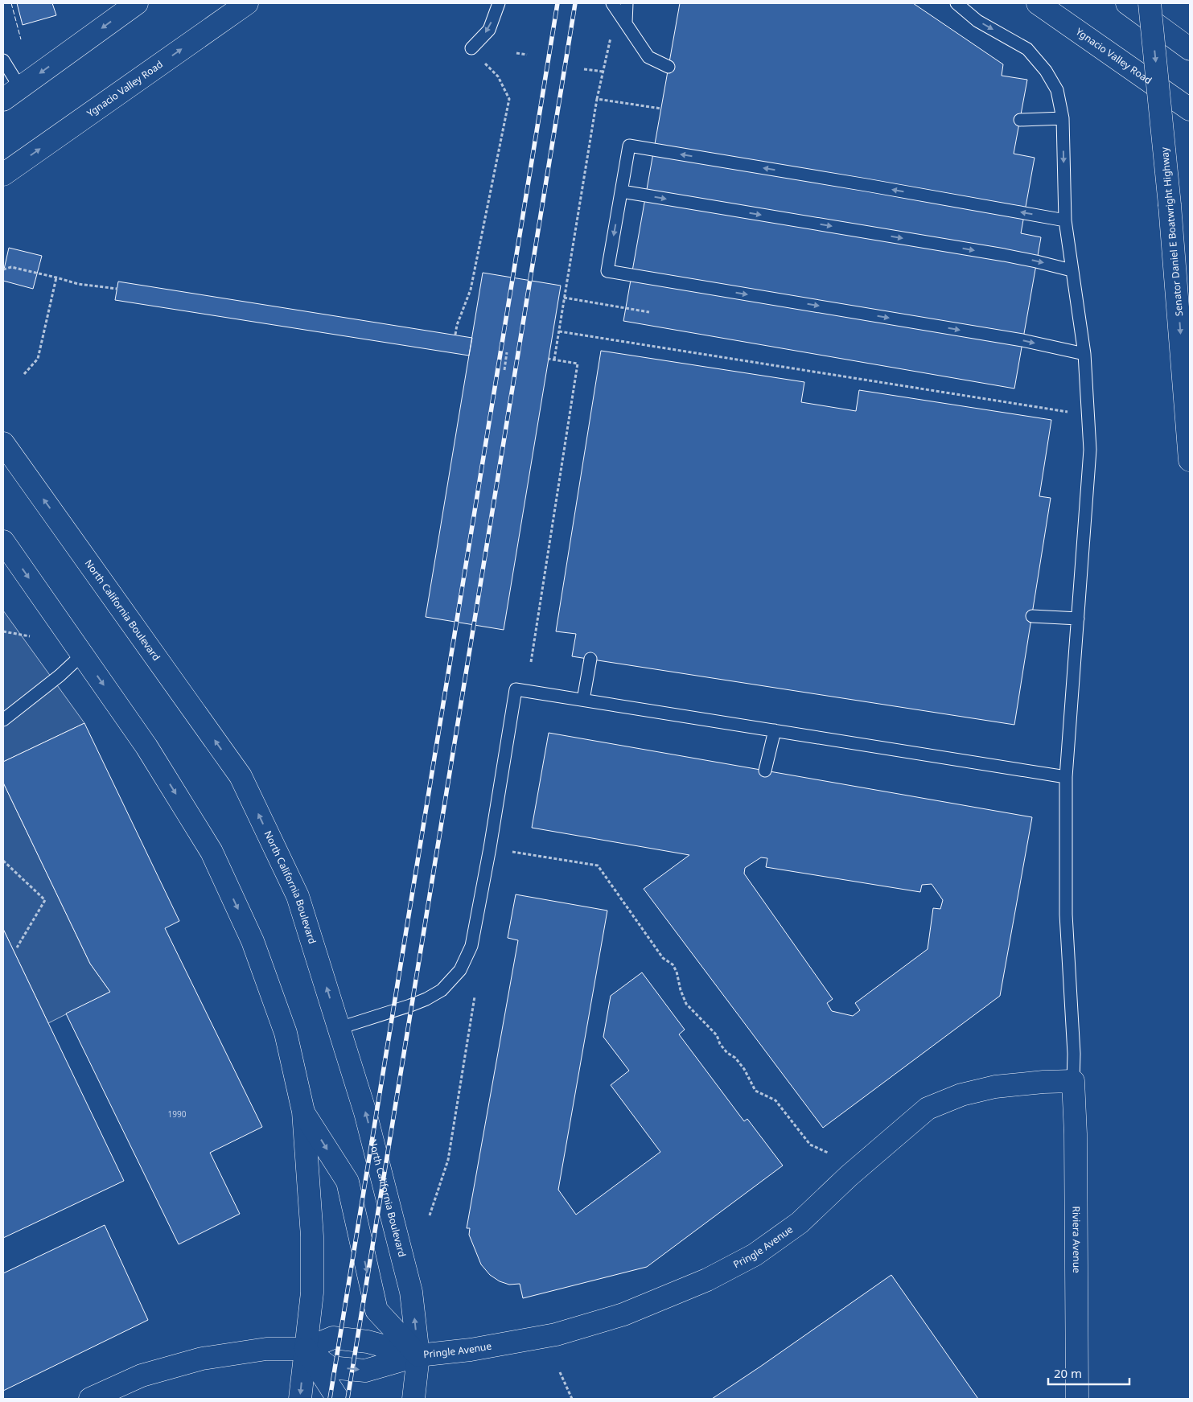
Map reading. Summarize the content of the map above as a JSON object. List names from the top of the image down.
{
  "streets": {
    "main road": [
      "Ygnacio Valley Road",
      "Senator Daniel E Boatwright Highway",
      "North California Boulevard",
      "Riviera Avenue",
      "Pringle Avenue"
    ]
  },
  "crossings": [
    ["North California Boulevard", "Pringle Avenue"],
    ["Riviera Avenue", "Pringle Avenue"]
  ],
  "one_way": ["Senator Daniel E Boatwright Highway"],
  "house_numbers": ["1990"],
  "scale_bar": "20 m"
}
